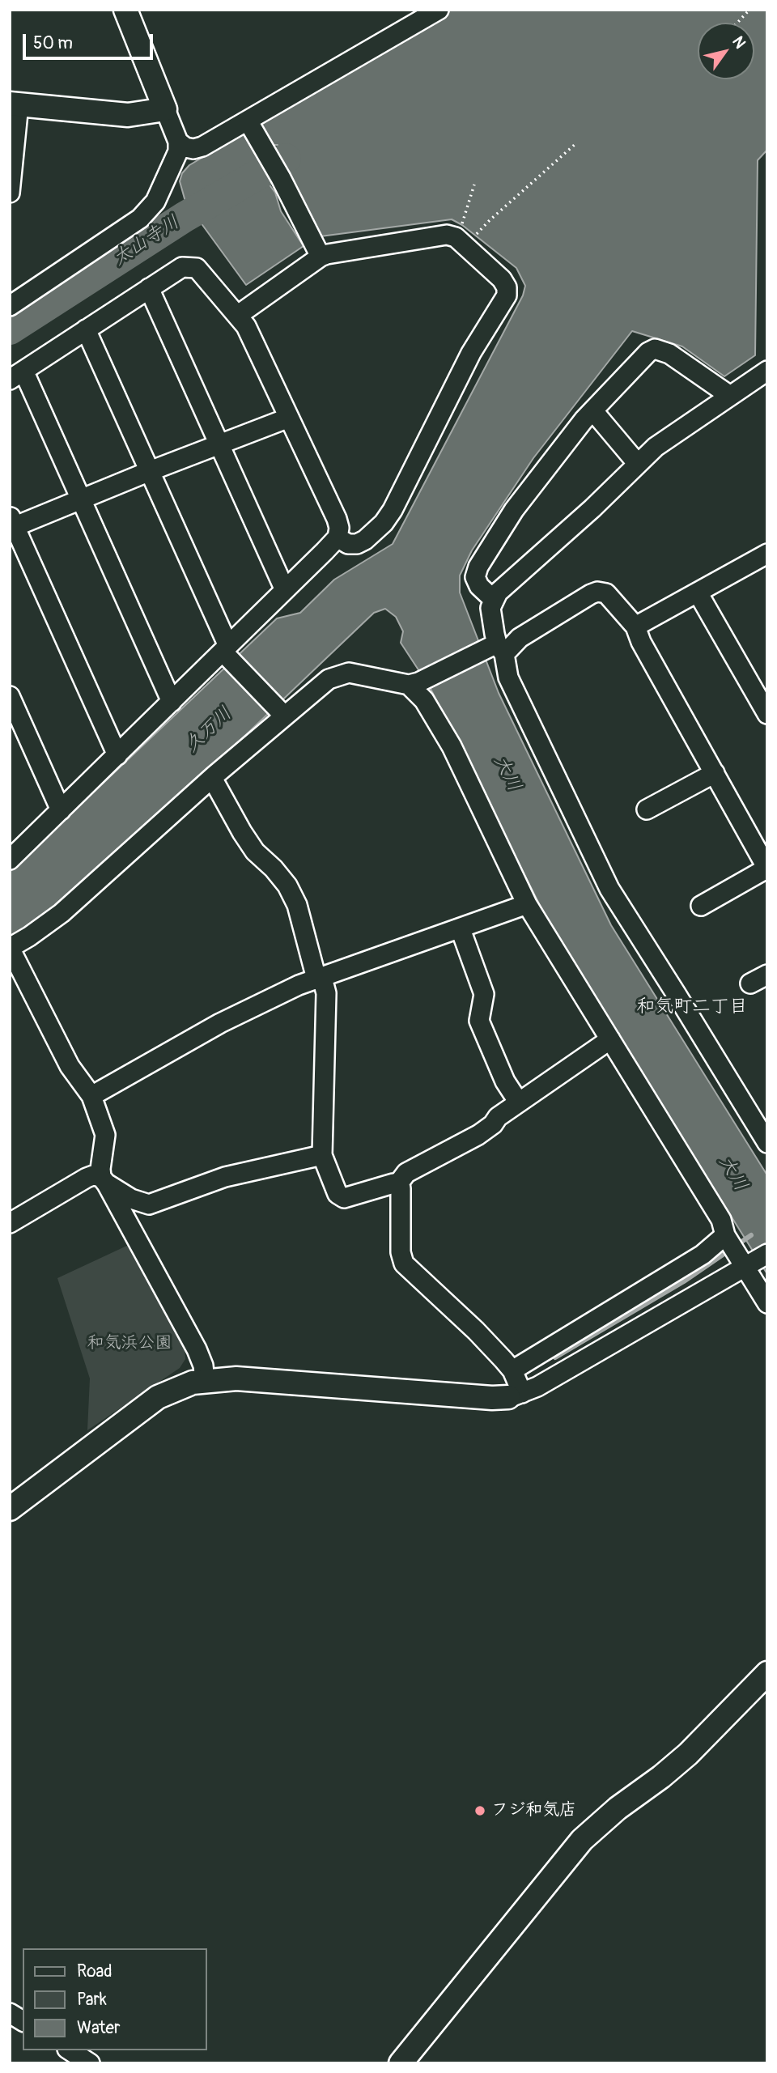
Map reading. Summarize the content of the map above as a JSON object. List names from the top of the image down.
{
  "districts": ["和気町二丁目"],
  "water": ["太山寺川", "久万川", "大川"],
  "parks": ["和気浜公園"],
  "places": ["フジ和気店"],
  "legend": ["Road", "Park", "Water"],
  "scale_bar": "50 m",
  "north": "top right"
}
